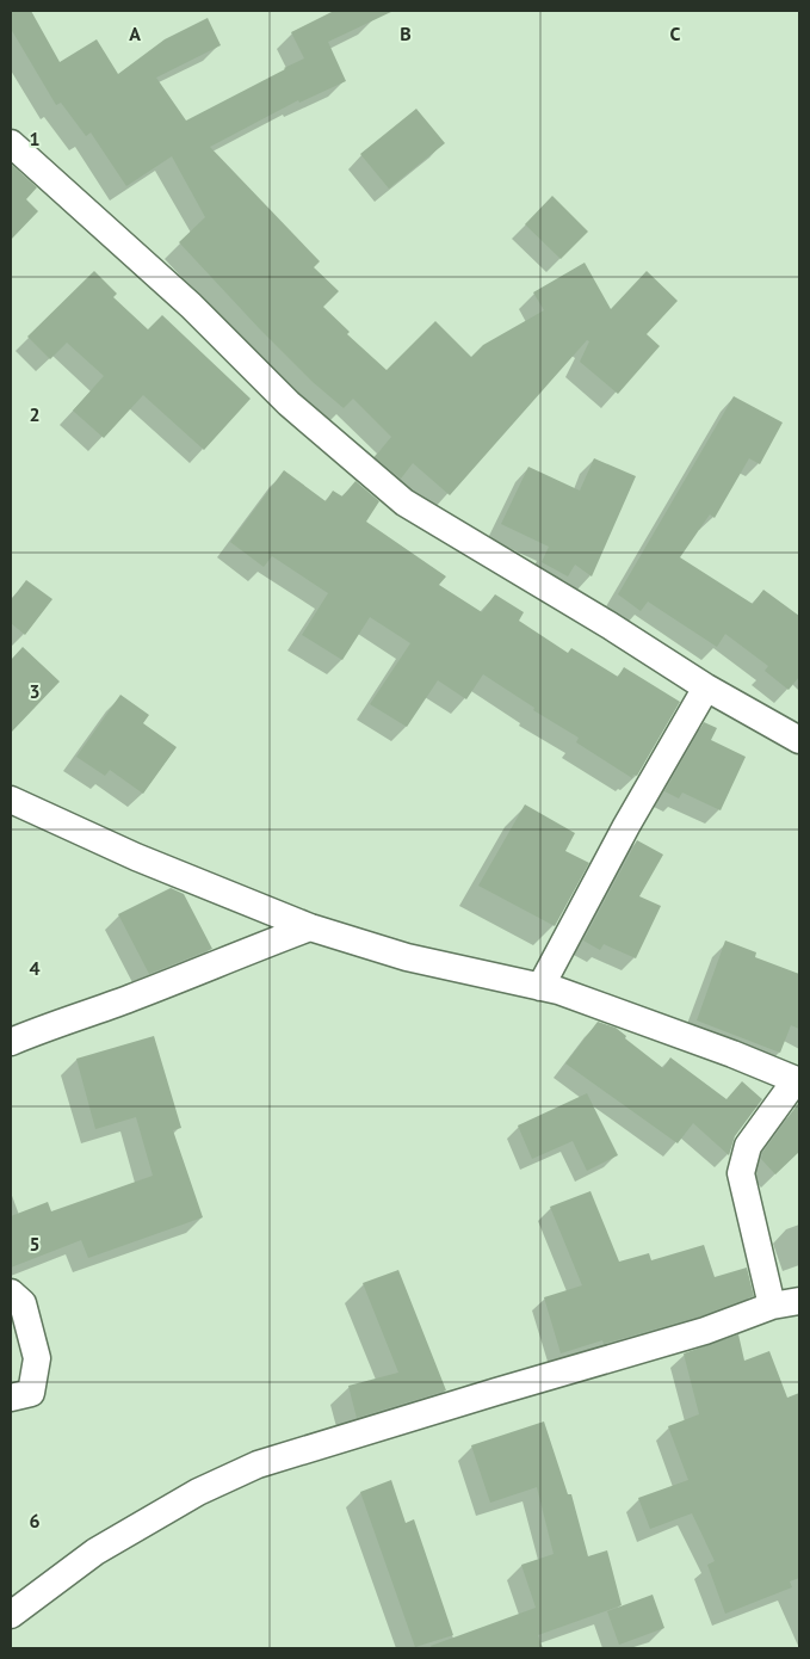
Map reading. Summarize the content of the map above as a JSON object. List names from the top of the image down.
{
  "grid": {
    "columns": ["A", "B", "C"],
    "rows": [
      "1",
      "2",
      "3",
      "4",
      "5",
      "6"
    ]
  }
}
